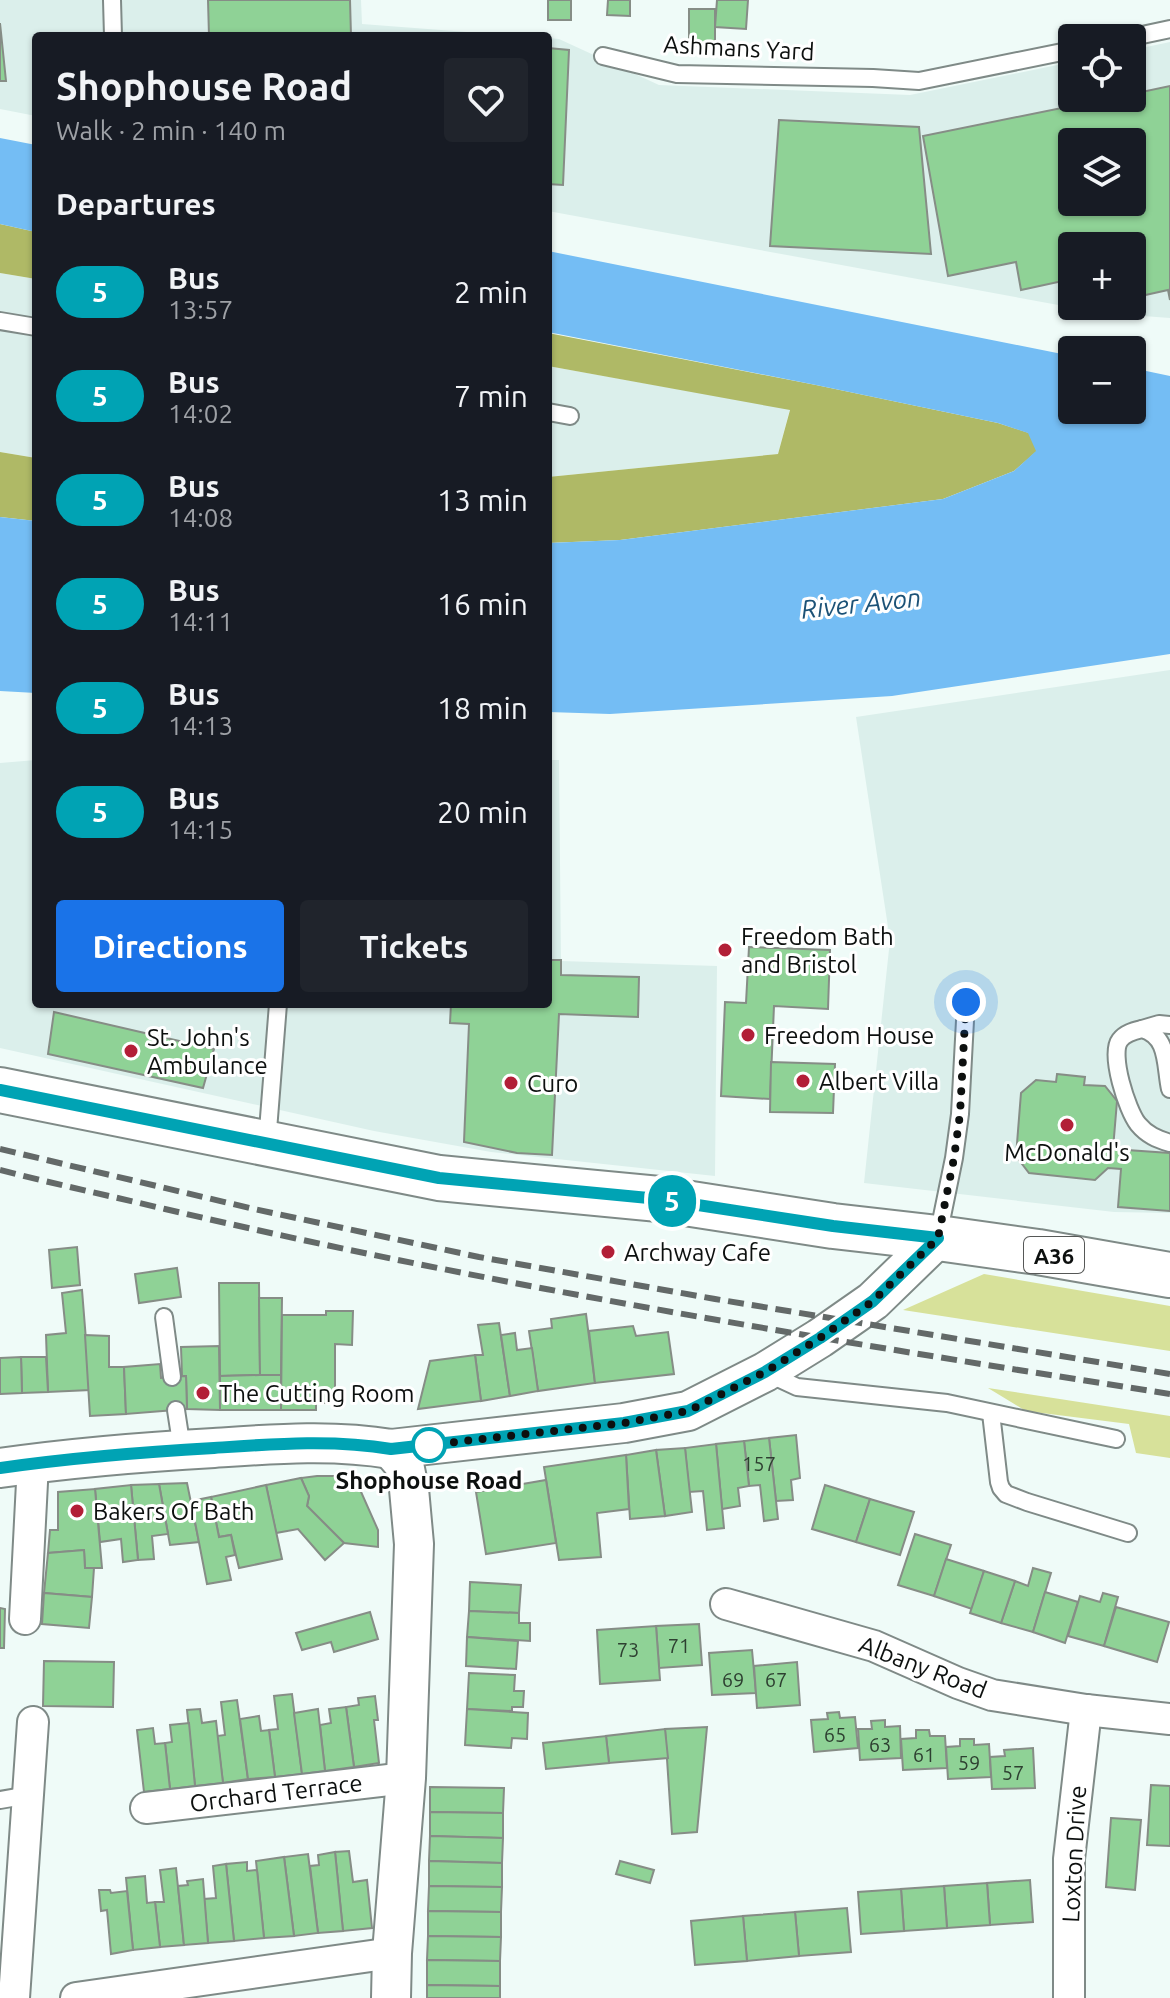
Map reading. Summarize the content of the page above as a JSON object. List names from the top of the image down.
{
  "streets": {
    "highway": ["A36"],
    "street": ["Albany Road", "Orchard Terrace", "Loxton Drive"],
    "lane": ["Ashmans Yard"]
  },
  "crossings": [
    ["Albany Road", "Loxton Drive"]
  ],
  "water": ["River Avon"],
  "places": [
    "Freedom Bath and Bristol",
    "Freedom House",
    "St. John's Ambulance",
    "Albert Villa",
    "Curo",
    "McDonald's",
    "Archway Cafe",
    "The Cutting Room",
    "Shophouse Road",
    "Bakers Of Bath"
  ],
  "lines": ["bus line 5"],
  "house_numbers": [
    "157",
    "71",
    "73",
    "69",
    "67",
    "65",
    "63",
    "61",
    "59",
    "57"
  ],
  "page": {
    "on_map": "5",
    "map_buttons": ["+", "−"],
    "heading": [
      ["Shophouse Road", "Walk · 2 min · 140 m"],
      "Departures"
    ],
    "list": [
      {
        "mark": "5",
        "name": "Bus",
        "note": "13:57",
        "value": "2 min"
      },
      {
        "mark": "5",
        "name": "Bus",
        "note": "14:02",
        "value": "7 min"
      },
      {
        "mark": "5",
        "name": "Bus",
        "note": "14:08",
        "value": "13 min"
      },
      {
        "mark": "5",
        "name": "Bus",
        "note": "14:11",
        "value": "16 min"
      },
      {
        "mark": "5",
        "name": "Bus",
        "note": "14:13",
        "value": "18 min"
      },
      {
        "mark": "5",
        "name": "Bus",
        "note": "14:15",
        "value": "20 min"
      }
    ],
    "buttons": ["Directions", "Tickets"]
  }
}
